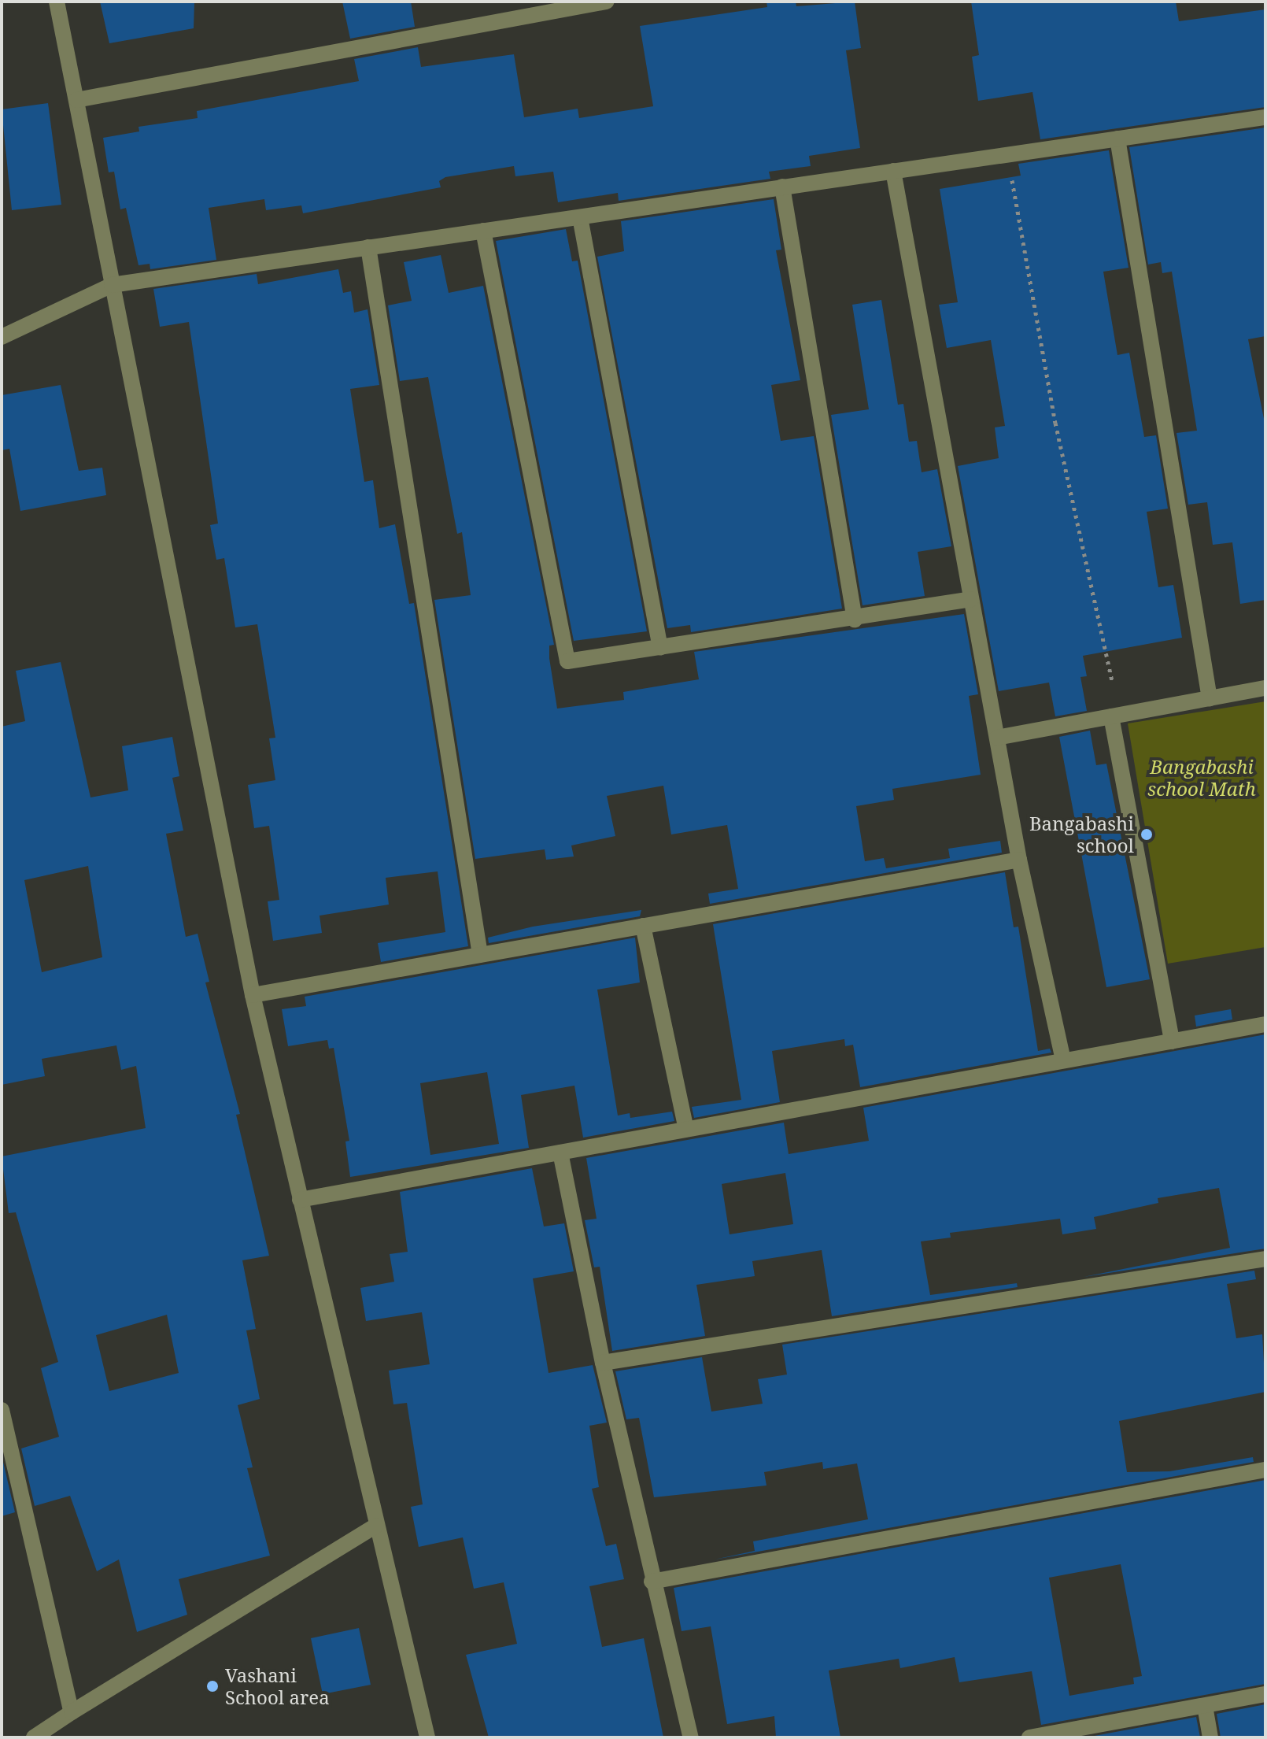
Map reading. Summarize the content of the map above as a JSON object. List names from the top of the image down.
{
  "parks": ["Bangabashi school Math"],
  "places": ["Bangabashi school", "Vashani School area"]
}
